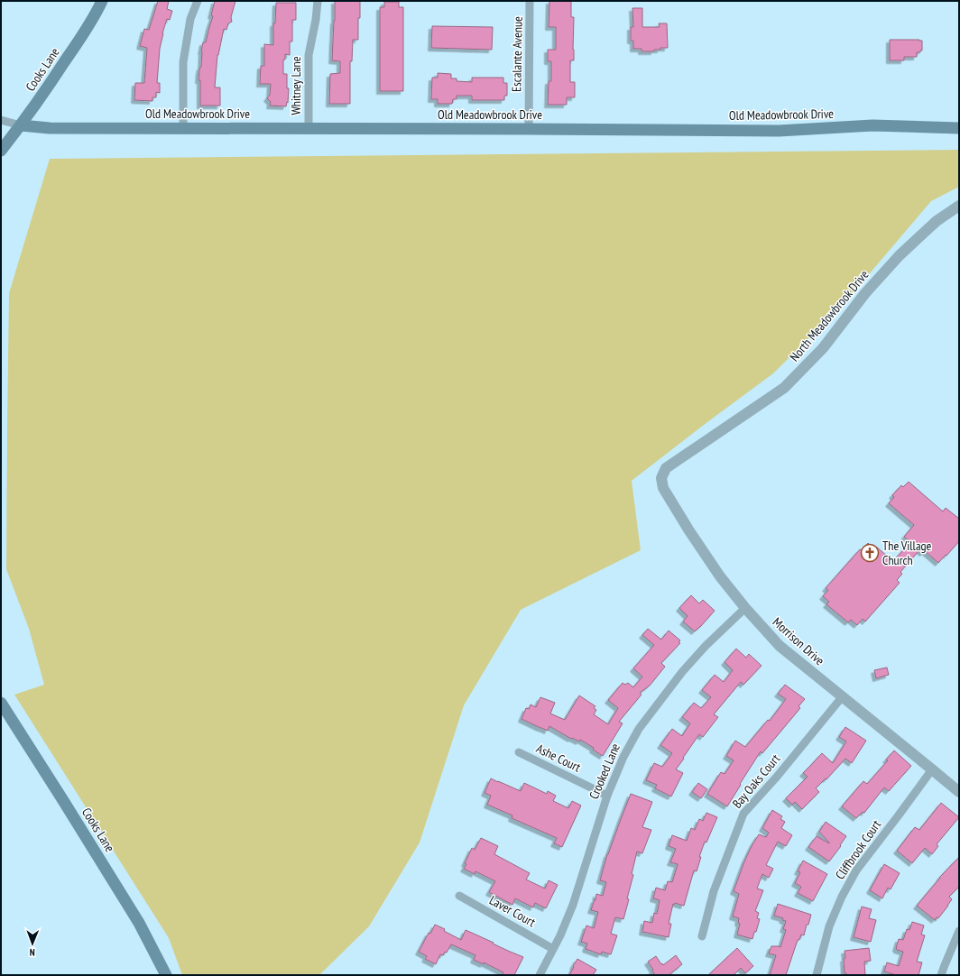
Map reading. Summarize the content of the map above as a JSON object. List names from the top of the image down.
{
  "streets": {
    "main road": ["Cooks Lane", "Old Meadowbrook Drive"],
    "street": [
      "Escalante Avenue",
      "Whitney Lane",
      "North Meadowbrook Drive",
      "Morrison Drive",
      "Ashe Court",
      "Crooked Lane",
      "Bay Oaks Court",
      "Cliffbrook Court",
      "Laver Court"
    ]
  },
  "crossings": [
    ["Escalante Avenue", "Old Meadowbrook Drive"],
    ["Cooks Lane", "Old Meadowbrook Drive"],
    ["Whitney Lane", "Old Meadowbrook Drive"],
    ["North Meadowbrook Drive", "Morrison Drive"],
    ["Morrison Drive", "Crooked Lane"],
    ["Morrison Drive", "Bay Oaks Court"],
    ["Morrison Drive", "Cliffbrook Court"],
    ["Ashe Court", "Crooked Lane"],
    ["Crooked Lane", "Laver Court"]
  ],
  "places": {
    "church": ["The Village Church"]
  },
  "north": "bottom"
}
